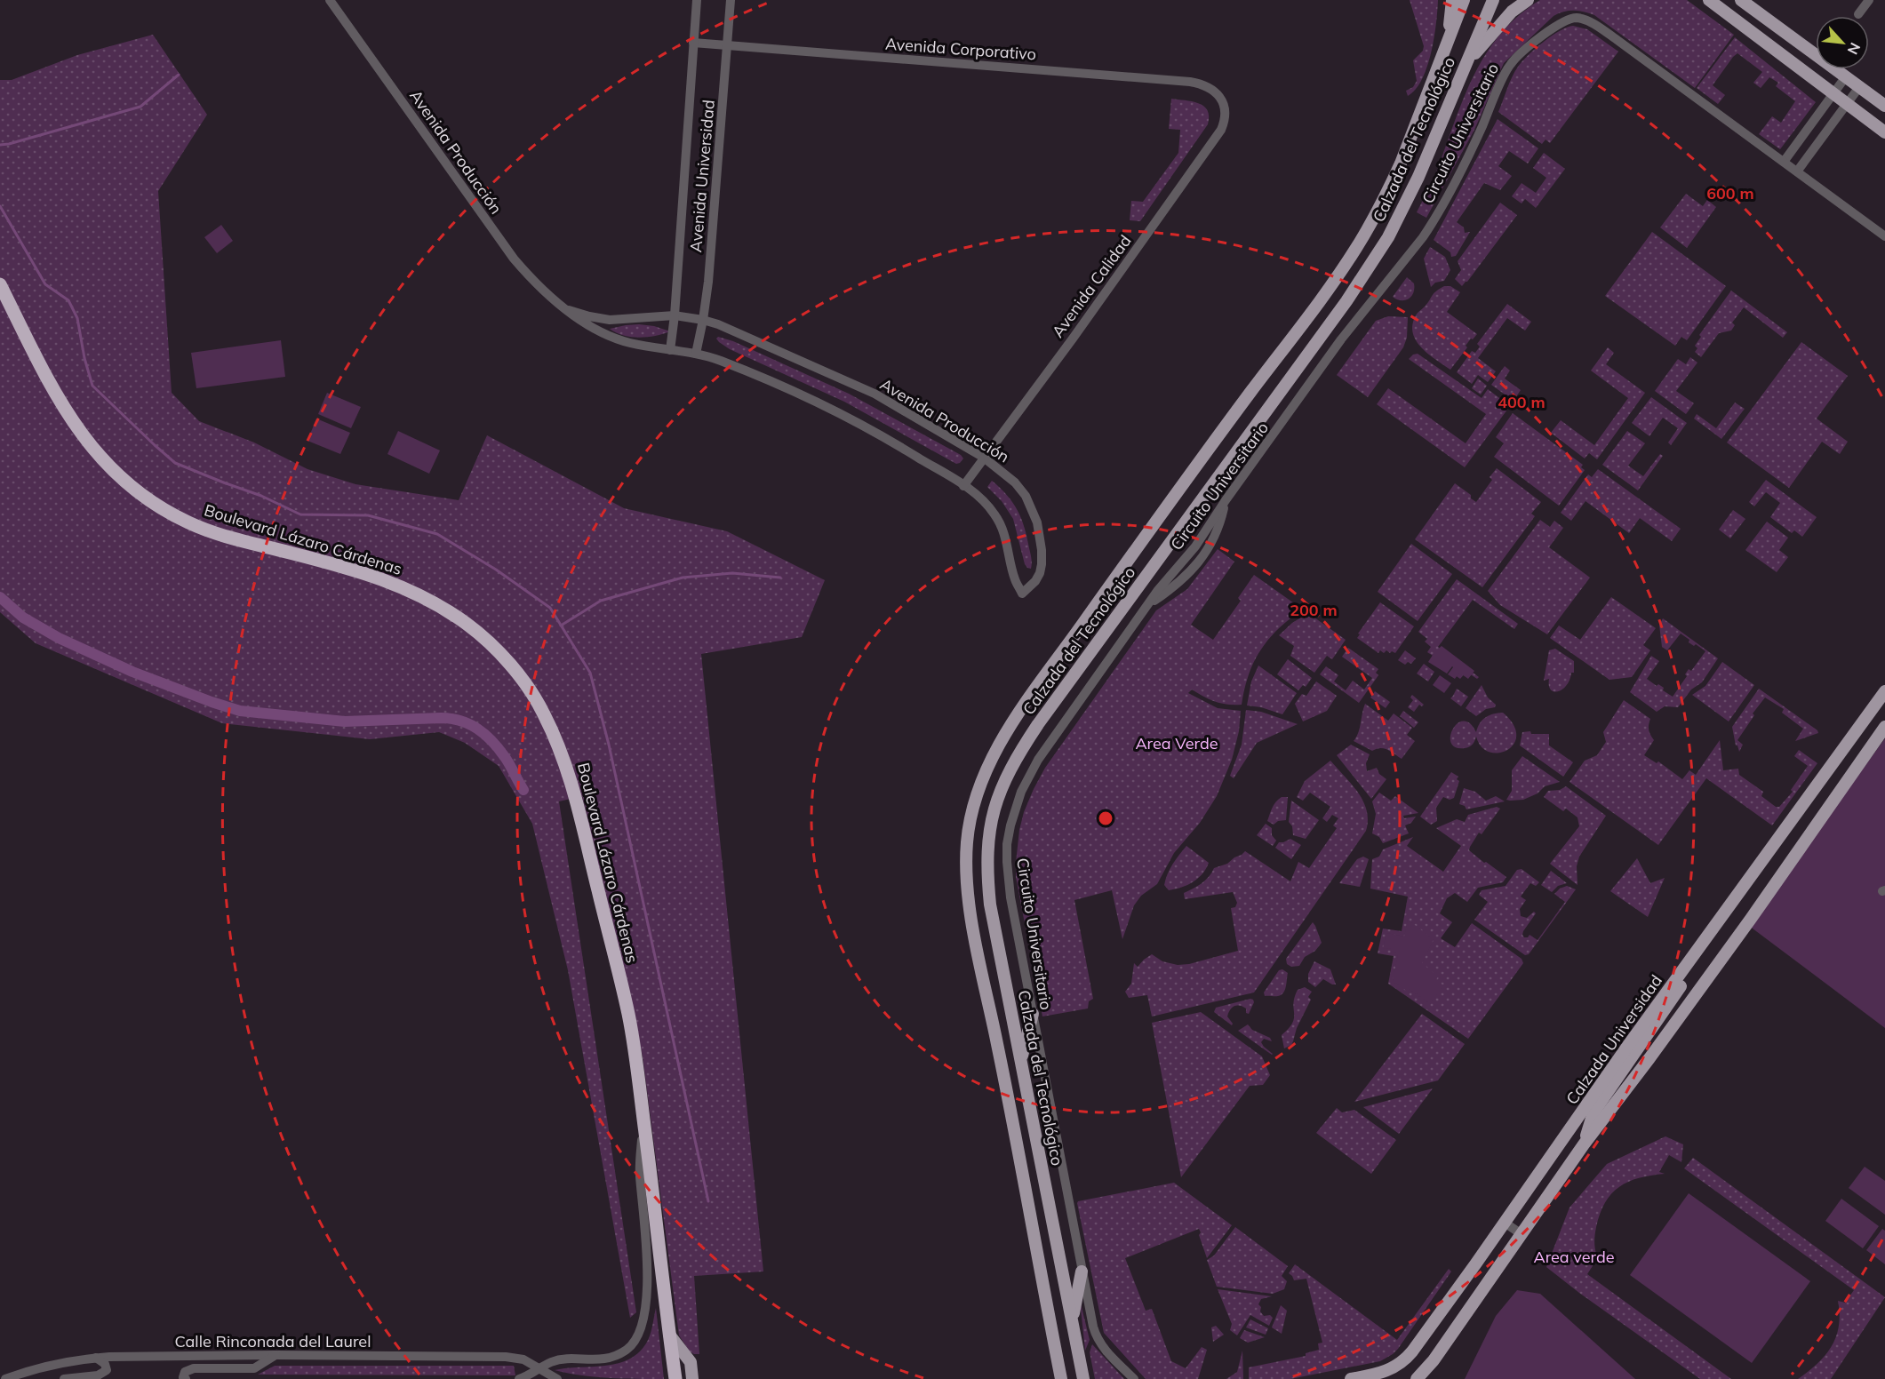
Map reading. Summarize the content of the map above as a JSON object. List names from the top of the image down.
{
  "streets": {
    "highway": ["Boulevard Lázaro Cárdenas"],
    "main road": ["Calzada del Tecnológico", "Calzada Universidad"],
    "street": [
      "Avenida Corporativo",
      "Circuito Universitario",
      "Avenida Producción",
      "Avenida Universidad",
      "Avenida Calidad",
      "Calle Rinconada del Laurel"
    ]
  },
  "crossings": [
    ["Avenida Corporativo", "Avenida Universidad"],
    ["Avenida Corporativo", "Avenida Calidad"],
    ["Avenida Producción", "Avenida Universidad"],
    ["Avenida Producción", "Avenida Calidad"]
  ],
  "parks": ["Area Verde", "Area verde"],
  "north": "bottom right",
  "rings": ["600 m", "400 m", "200 m"]
}
